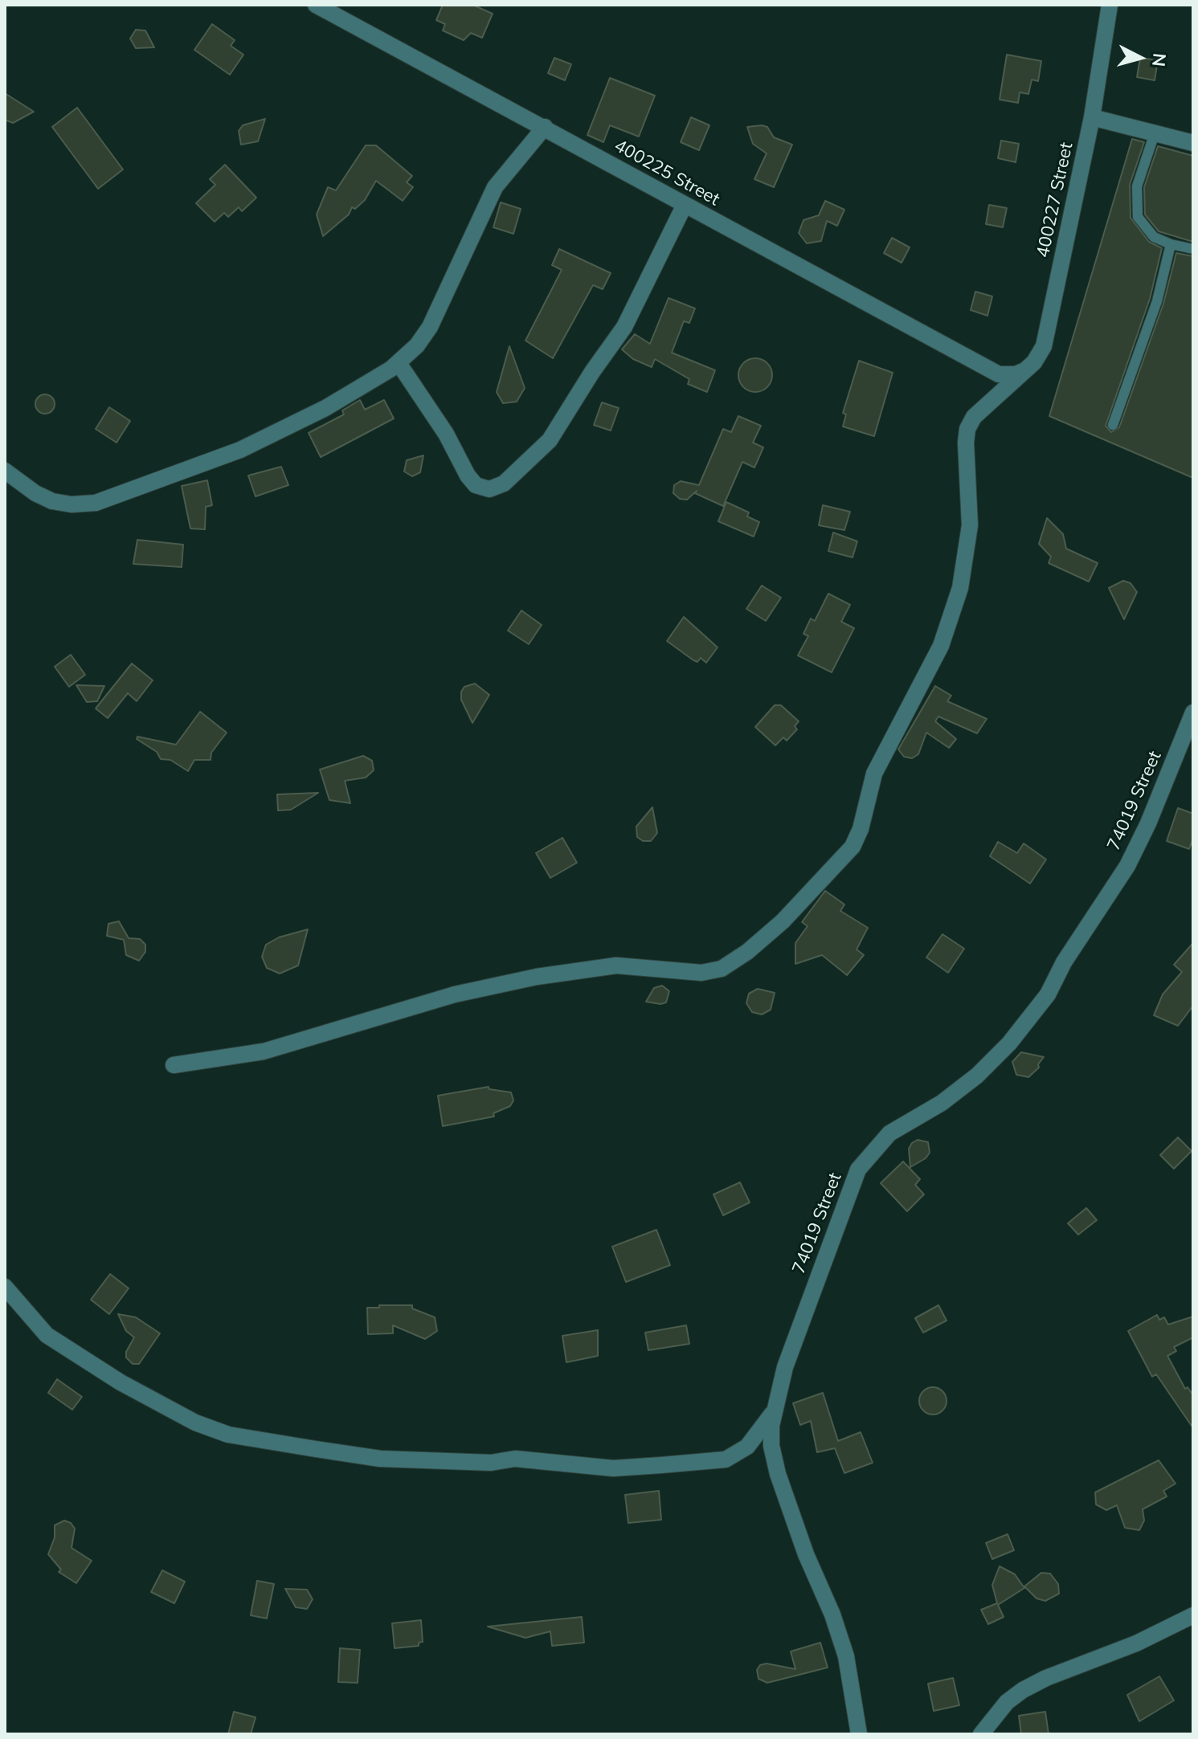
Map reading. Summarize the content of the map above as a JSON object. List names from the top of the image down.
{
  "streets": {
    "street": ["400225 Street", "400227 Street", "74019 Street"]
  },
  "crossings": [
    ["400225 Street", "400227 Street"]
  ],
  "north": "right"
}
